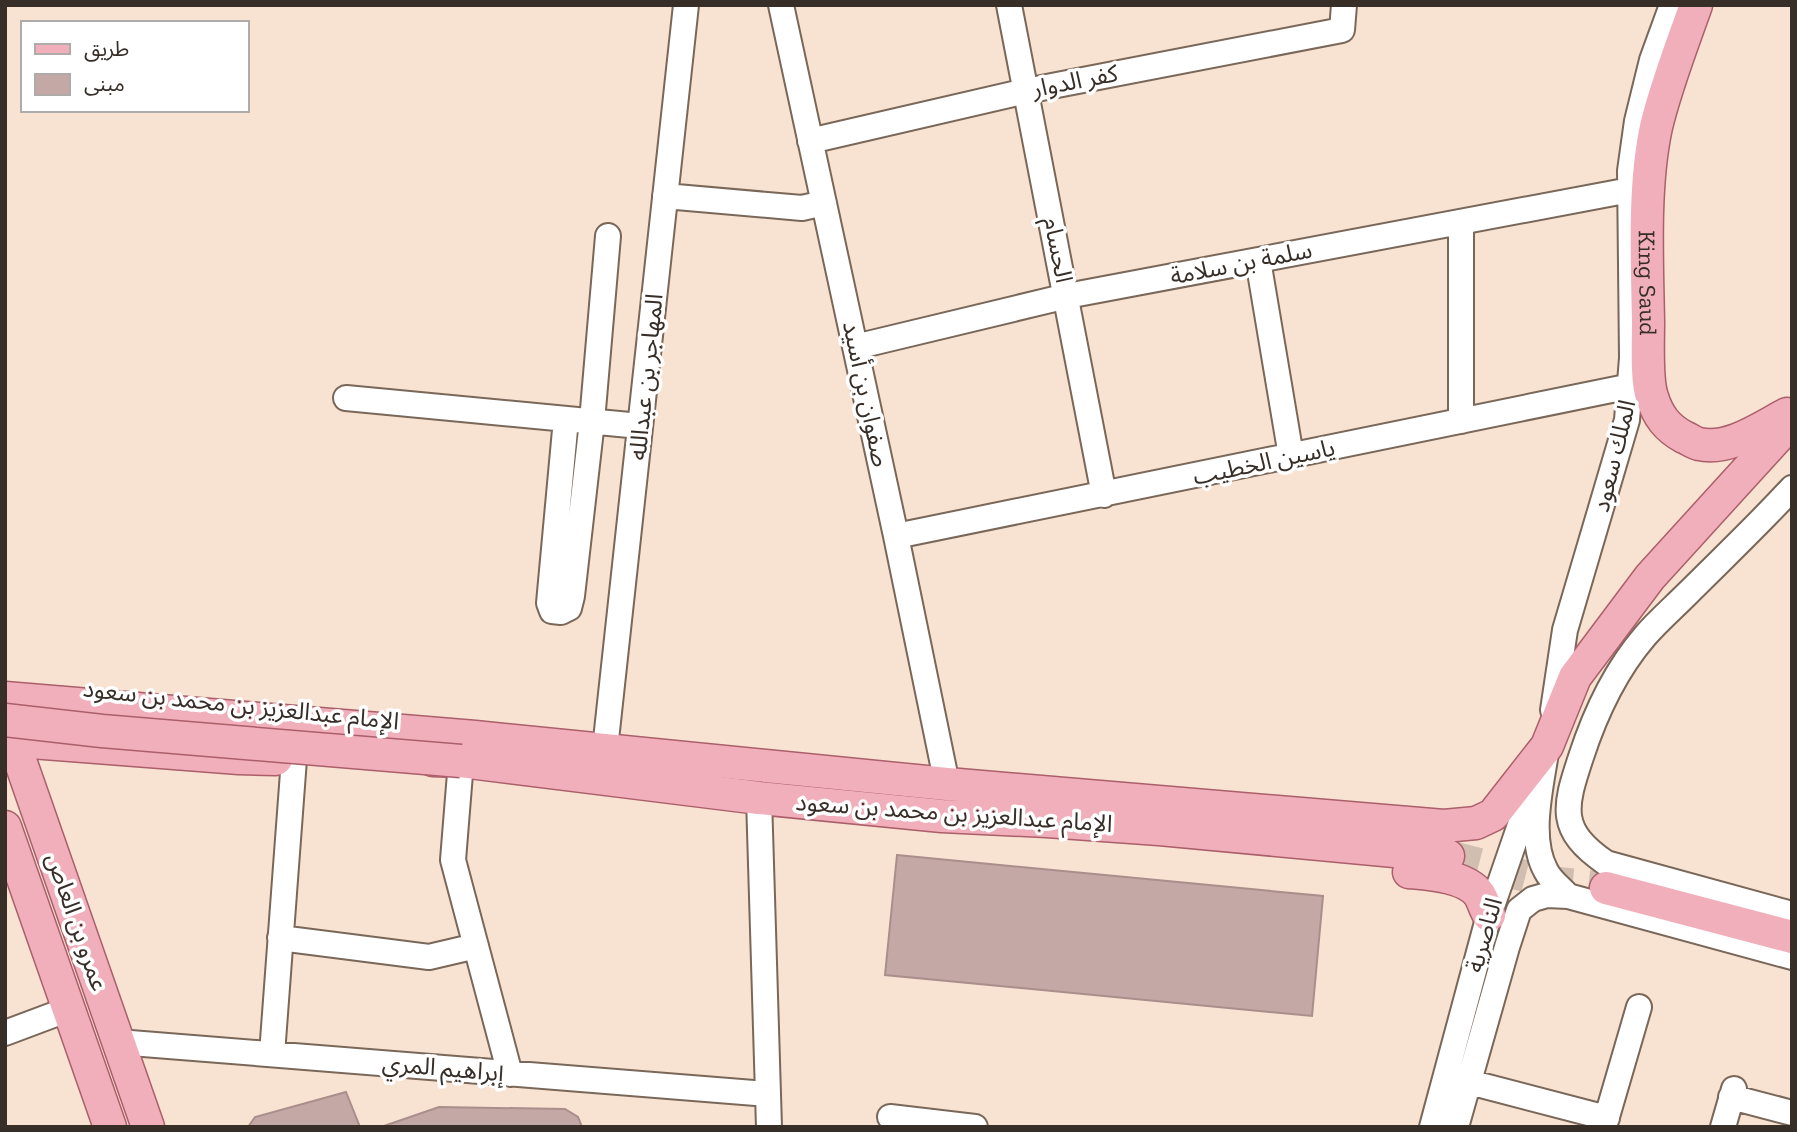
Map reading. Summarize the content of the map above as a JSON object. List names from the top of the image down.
{
  "streets": {
    "main road": ["King Saud", "الإمام عبدالعزيز بن محمد بن سعود", "عمرو بن العاص"],
    "street": [
      "كفر الدوار",
      "الحسام",
      "سلمة بن سلامة",
      "المهاجر بن عبدالله",
      "صفوان بن أسيد",
      "الملك سعود",
      "ياسين الخطيب",
      "الناصرية",
      "إبراهيم المري"
    ]
  },
  "crossings": [
    ["كفر الدوار", "الحسام"],
    ["كفر الدوار", "صفوان بن أسيد"],
    ["الحسام", "سلمة بن سلامة"],
    ["الحسام", "ياسين الخطيب"],
    ["سلمة بن سلامة", "صفوان بن أسيد"],
    ["سلمة بن سلامة", "الملك سعود"],
    ["King Saud", "الملك سعود"],
    ["المهاجر بن عبدالله", "الإمام عبدالعزيز بن محمد بن سعود"],
    ["صفوان بن أسيد", "ياسين الخطيب"],
    ["صفوان بن أسيد", "الإمام عبدالعزيز بن محمد بن سعود"],
    ["الملك سعود", "ياسين الخطيب"],
    ["الملك سعود", "الناصرية"],
    ["الإمام عبدالعزيز بن محمد بن سعود", "عمرو بن العاص"],
    ["عمرو بن العاص", "إبراهيم المري"]
  ],
  "legend": ["طريق", "مبنى"]
}
